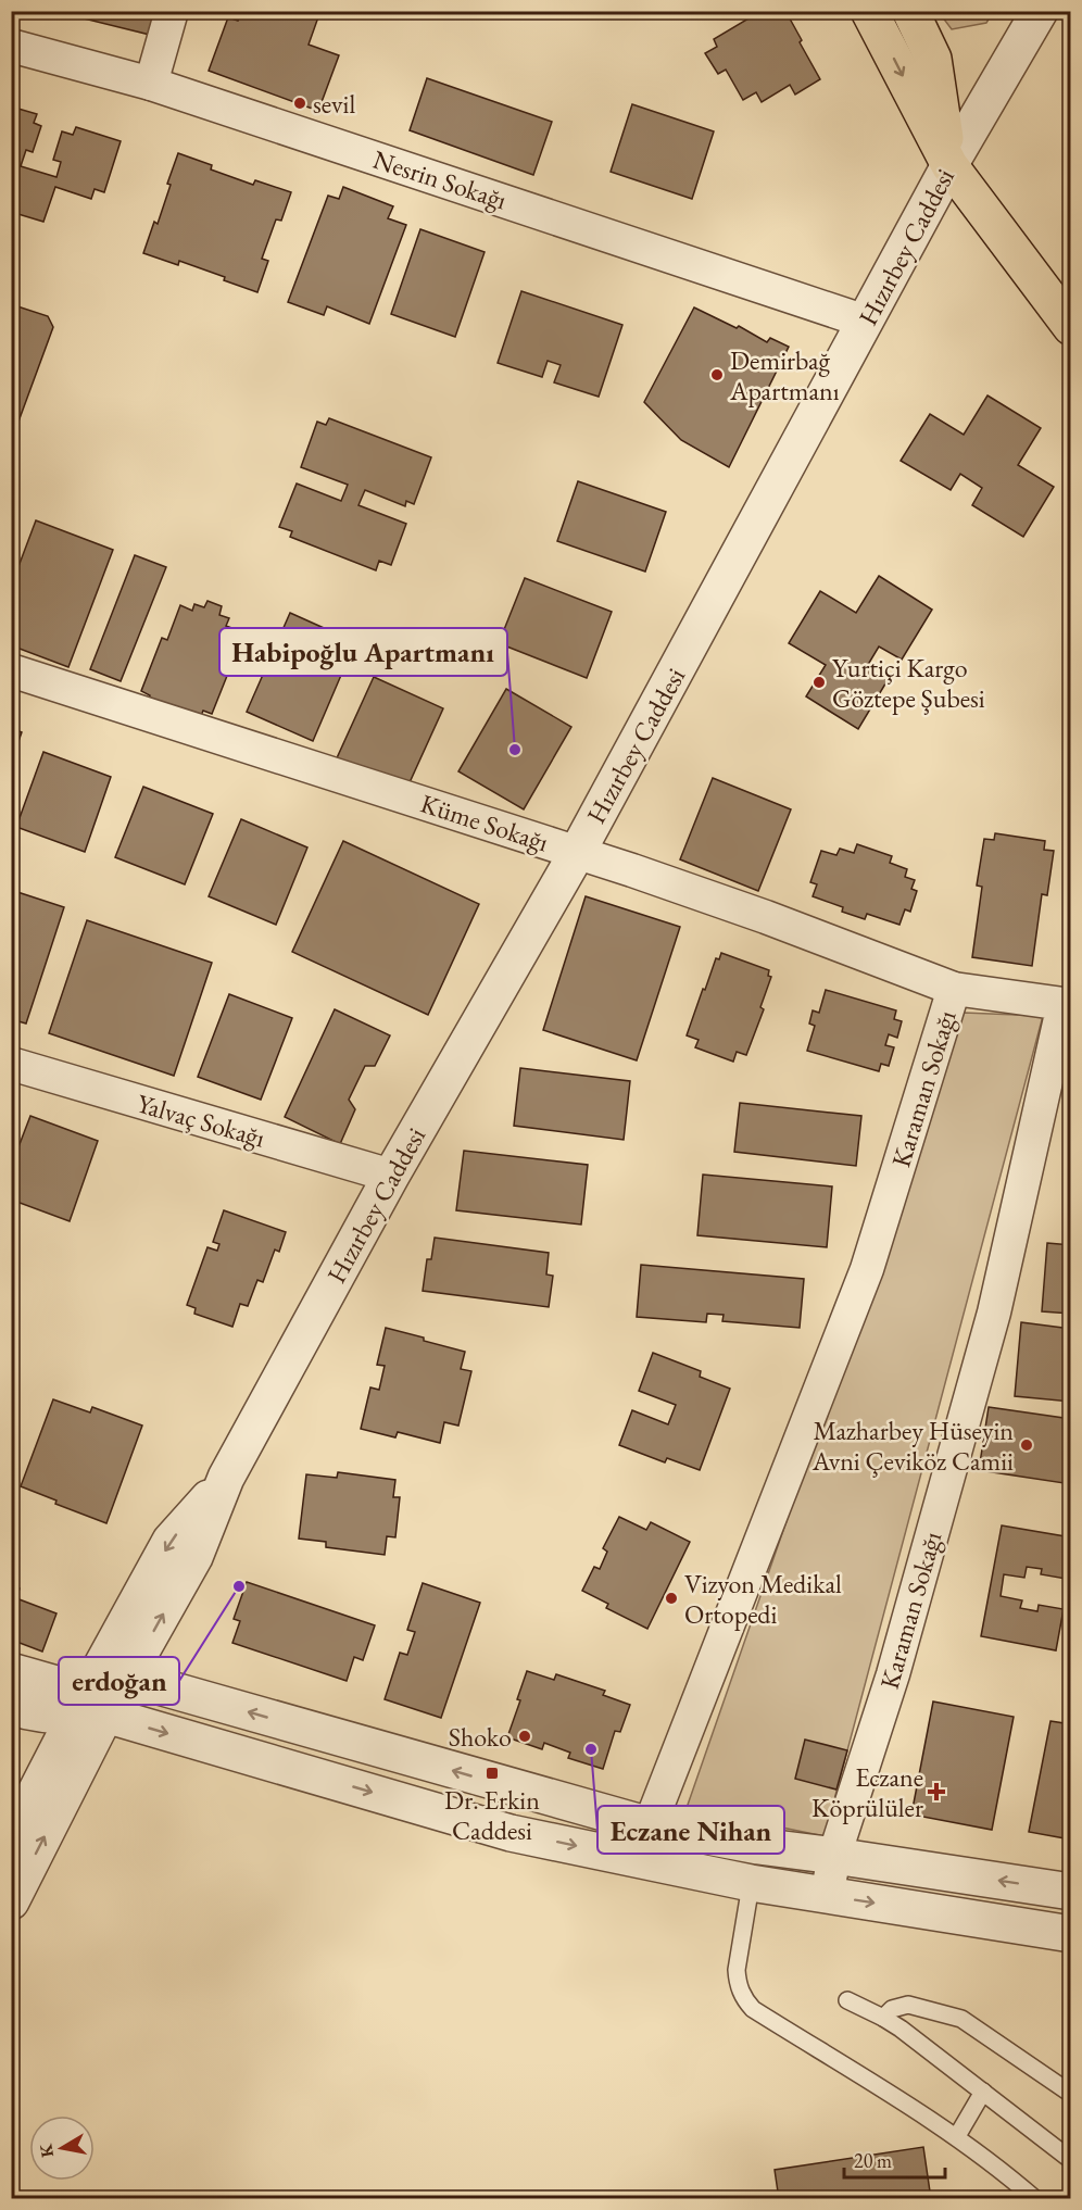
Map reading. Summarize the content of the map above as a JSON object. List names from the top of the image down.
{
  "streets": {
    "street": [
      "Nesrin Sokağı",
      "Hızırbey Caddesi",
      "Küme Sokağı",
      "Karaman Sokağı",
      "Yalvaç Sokağı"
    ]
  },
  "crossings": [
    ["Nesrin Sokağı", "Hızırbey Caddesi"],
    ["Hızırbey Caddesi", "Küme Sokağı"],
    ["Hızırbey Caddesi", "Yalvaç Sokağı"],
    ["Küme Sokağı", "Karaman Sokağı"]
  ],
  "places": {
    "other": [
      "sevil",
      "Demirbağ Apartmanı",
      "Yurtiçi Kargo Göztepe Şubesi",
      "Habipoğlu Apartmanı",
      "Mazharbey Hüseyin Avni Çeviköz Camii",
      "erdoğan",
      "Vizyon Medikal Ortopedi",
      "Shoko",
      "Eczane Nihan"
    ],
    "transit": ["Dr. Erkin Caddesi"],
    "health": ["Eczane Köprülüler"]
  },
  "scale_bar": "20 m",
  "north": "left"
}
